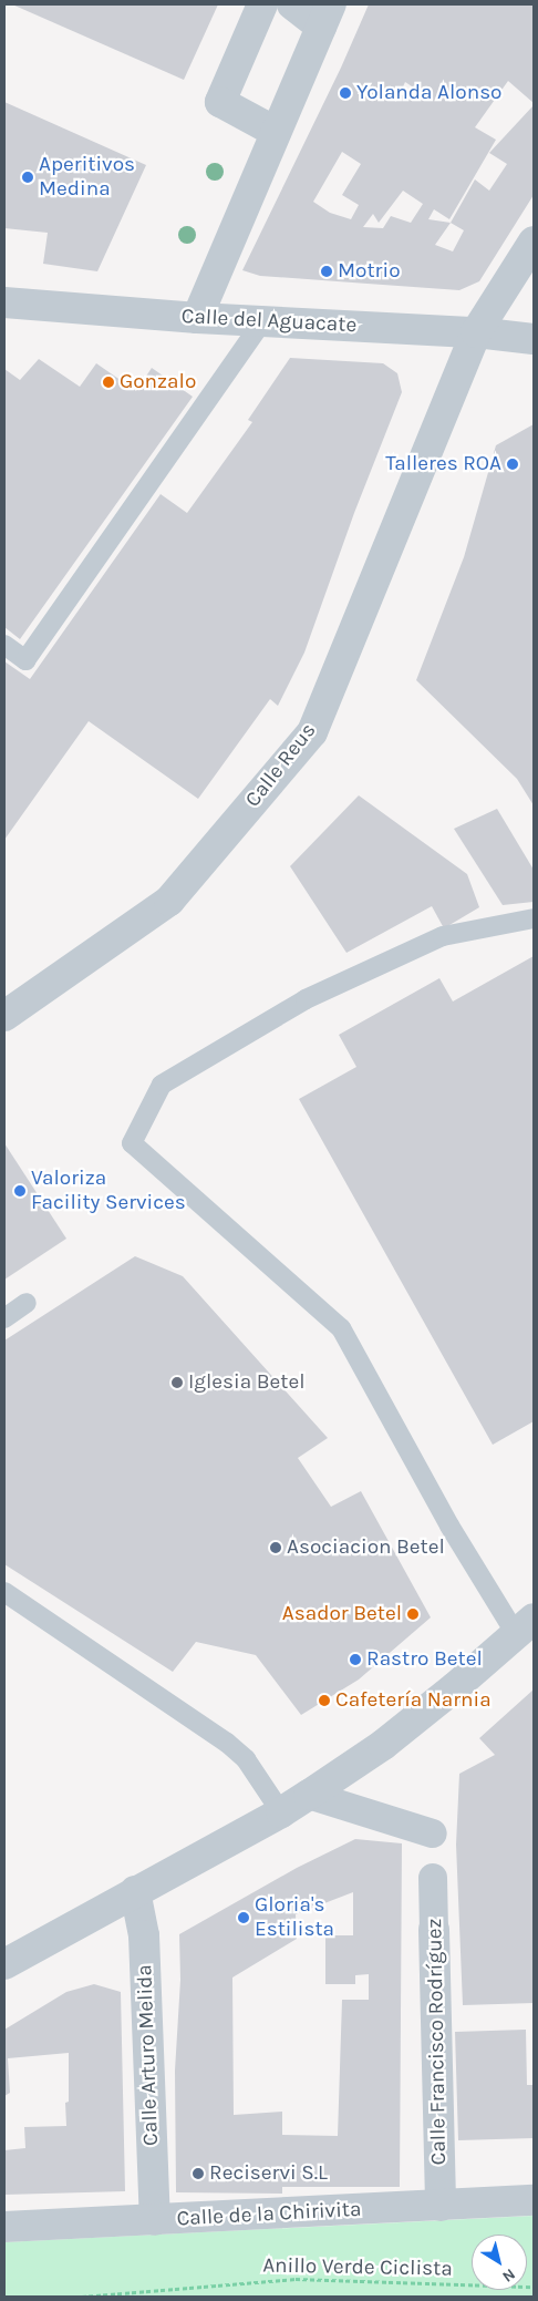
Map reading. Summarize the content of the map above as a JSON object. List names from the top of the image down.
{
  "streets": {
    "street": [
      "Calle del Aguacate",
      "Calle Reus",
      "Calle Francisco Rodríguez",
      "Calle Arturo Melida",
      "Calle de la Chirivita"
    ],
    "path": ["Anillo Verde Ciclista"]
  },
  "crossings": [
    ["Calle del Aguacate", "Calle Reus"],
    ["Calle Francisco Rodríguez", "Calle de la Chirivita"],
    ["Calle Arturo Melida", "Calle de la Chirivita"]
  ],
  "places": [
    "Yolanda Alonso",
    "Aperitivos Medina",
    "Motrio",
    "Gonzalo",
    "Talleres ROA",
    "Valoriza Facility Services",
    "Iglesia Betel",
    "Asociacion Betel",
    "Asador Betel",
    "Rastro Betel",
    "Cafetería Narnia",
    "Gloria's Estilista",
    "Reciservi S.L"
  ],
  "north": "bottom right"
}
